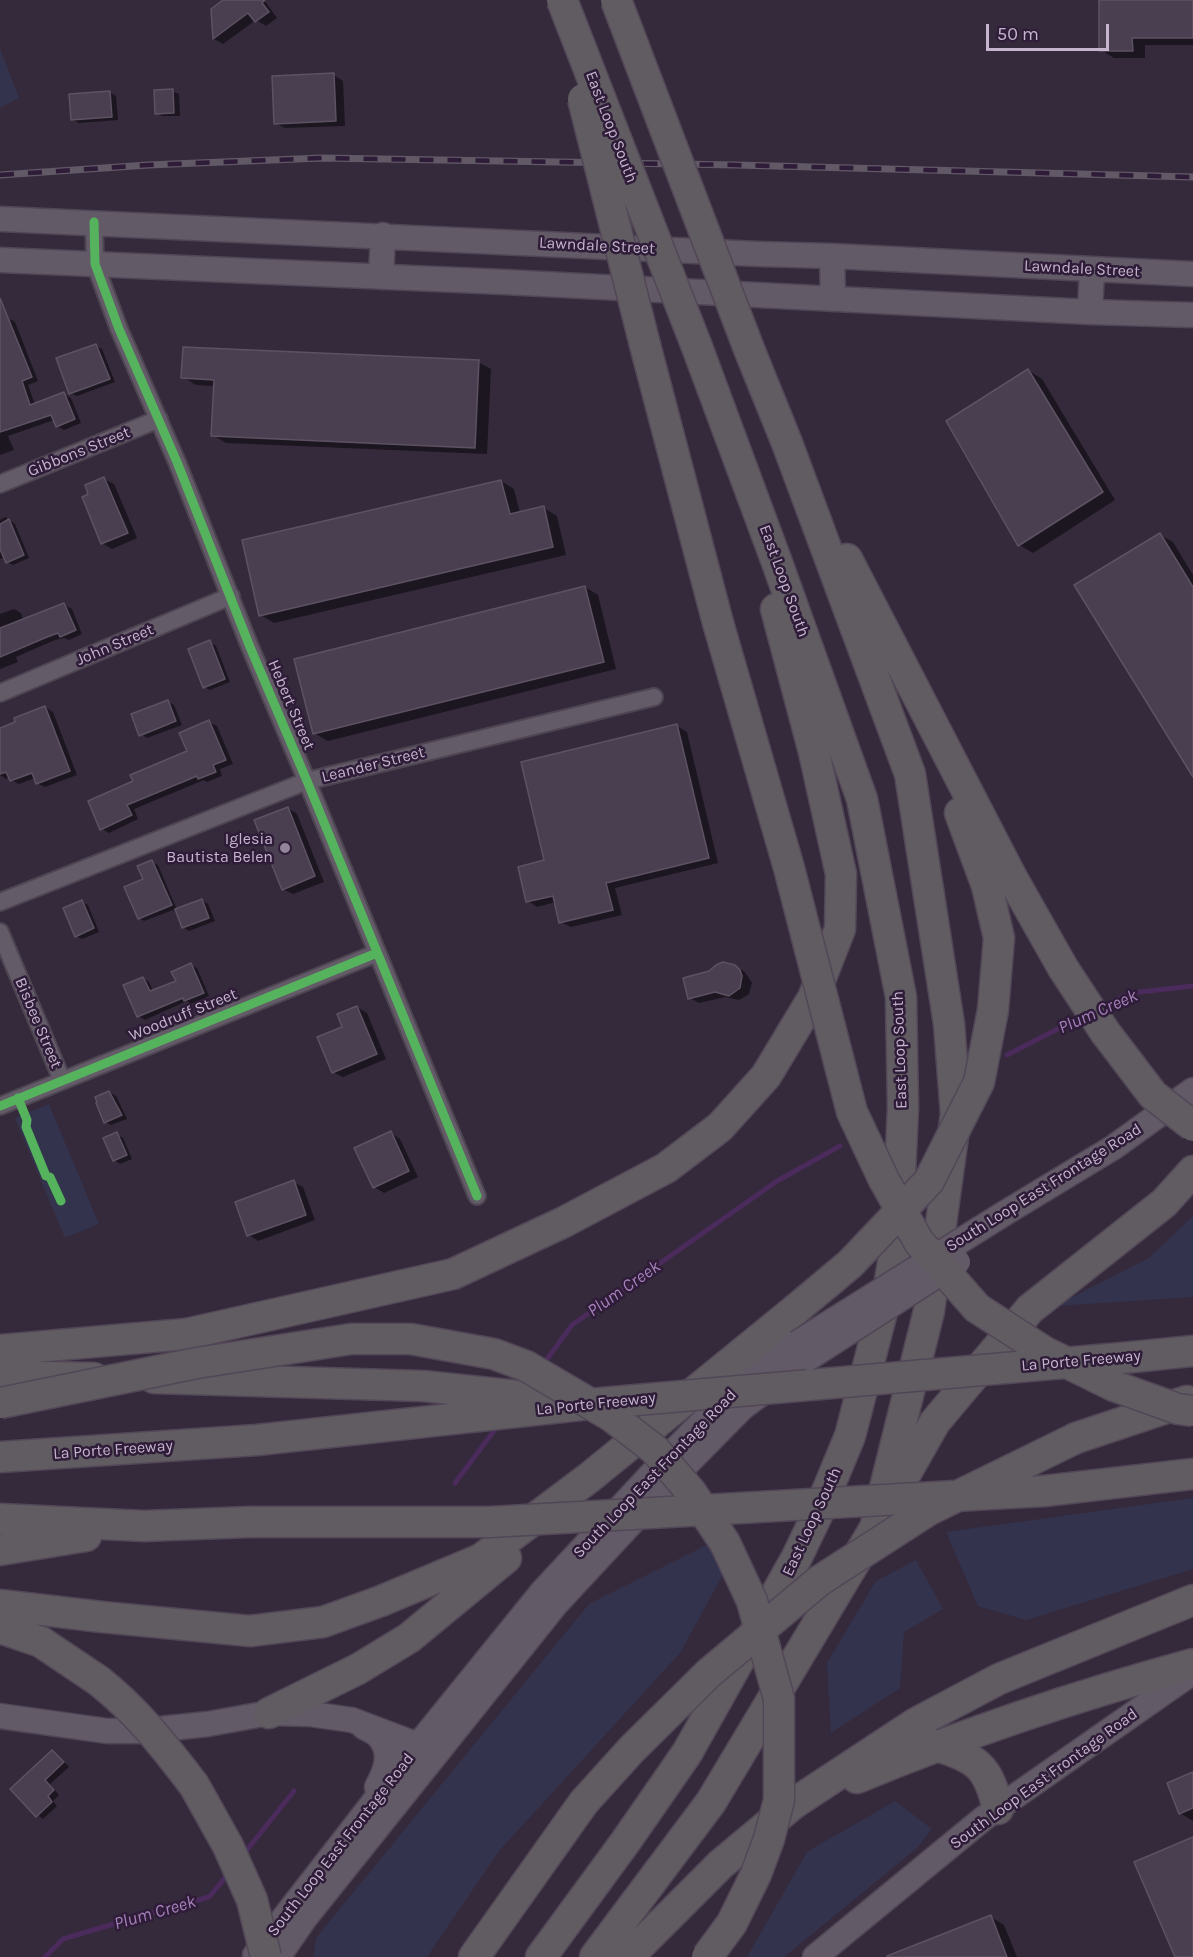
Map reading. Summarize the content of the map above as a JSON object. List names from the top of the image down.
{
  "streets": {
    "highway": ["East Loop South", "La Porte Freeway"],
    "main road": ["Lawndale Street", "South Loop East Frontage Road"],
    "street": [
      "Gibbons Street",
      "John Street",
      "Hebert Street",
      "Leander Street",
      "Woodruff Street",
      "Bisbee Street"
    ]
  },
  "crossings": [
    ["Lawndale Street", "Hebert Street"],
    ["Gibbons Street", "Hebert Street"],
    ["John Street", "Hebert Street"],
    ["Hebert Street", "Leander Street"],
    ["Hebert Street", "Woodruff Street"],
    ["Woodruff Street", "Bisbee Street"]
  ],
  "water": ["Plum Creek"],
  "places": ["Iglesia Bautista Belen"],
  "scale_bar": "50 m"
}
